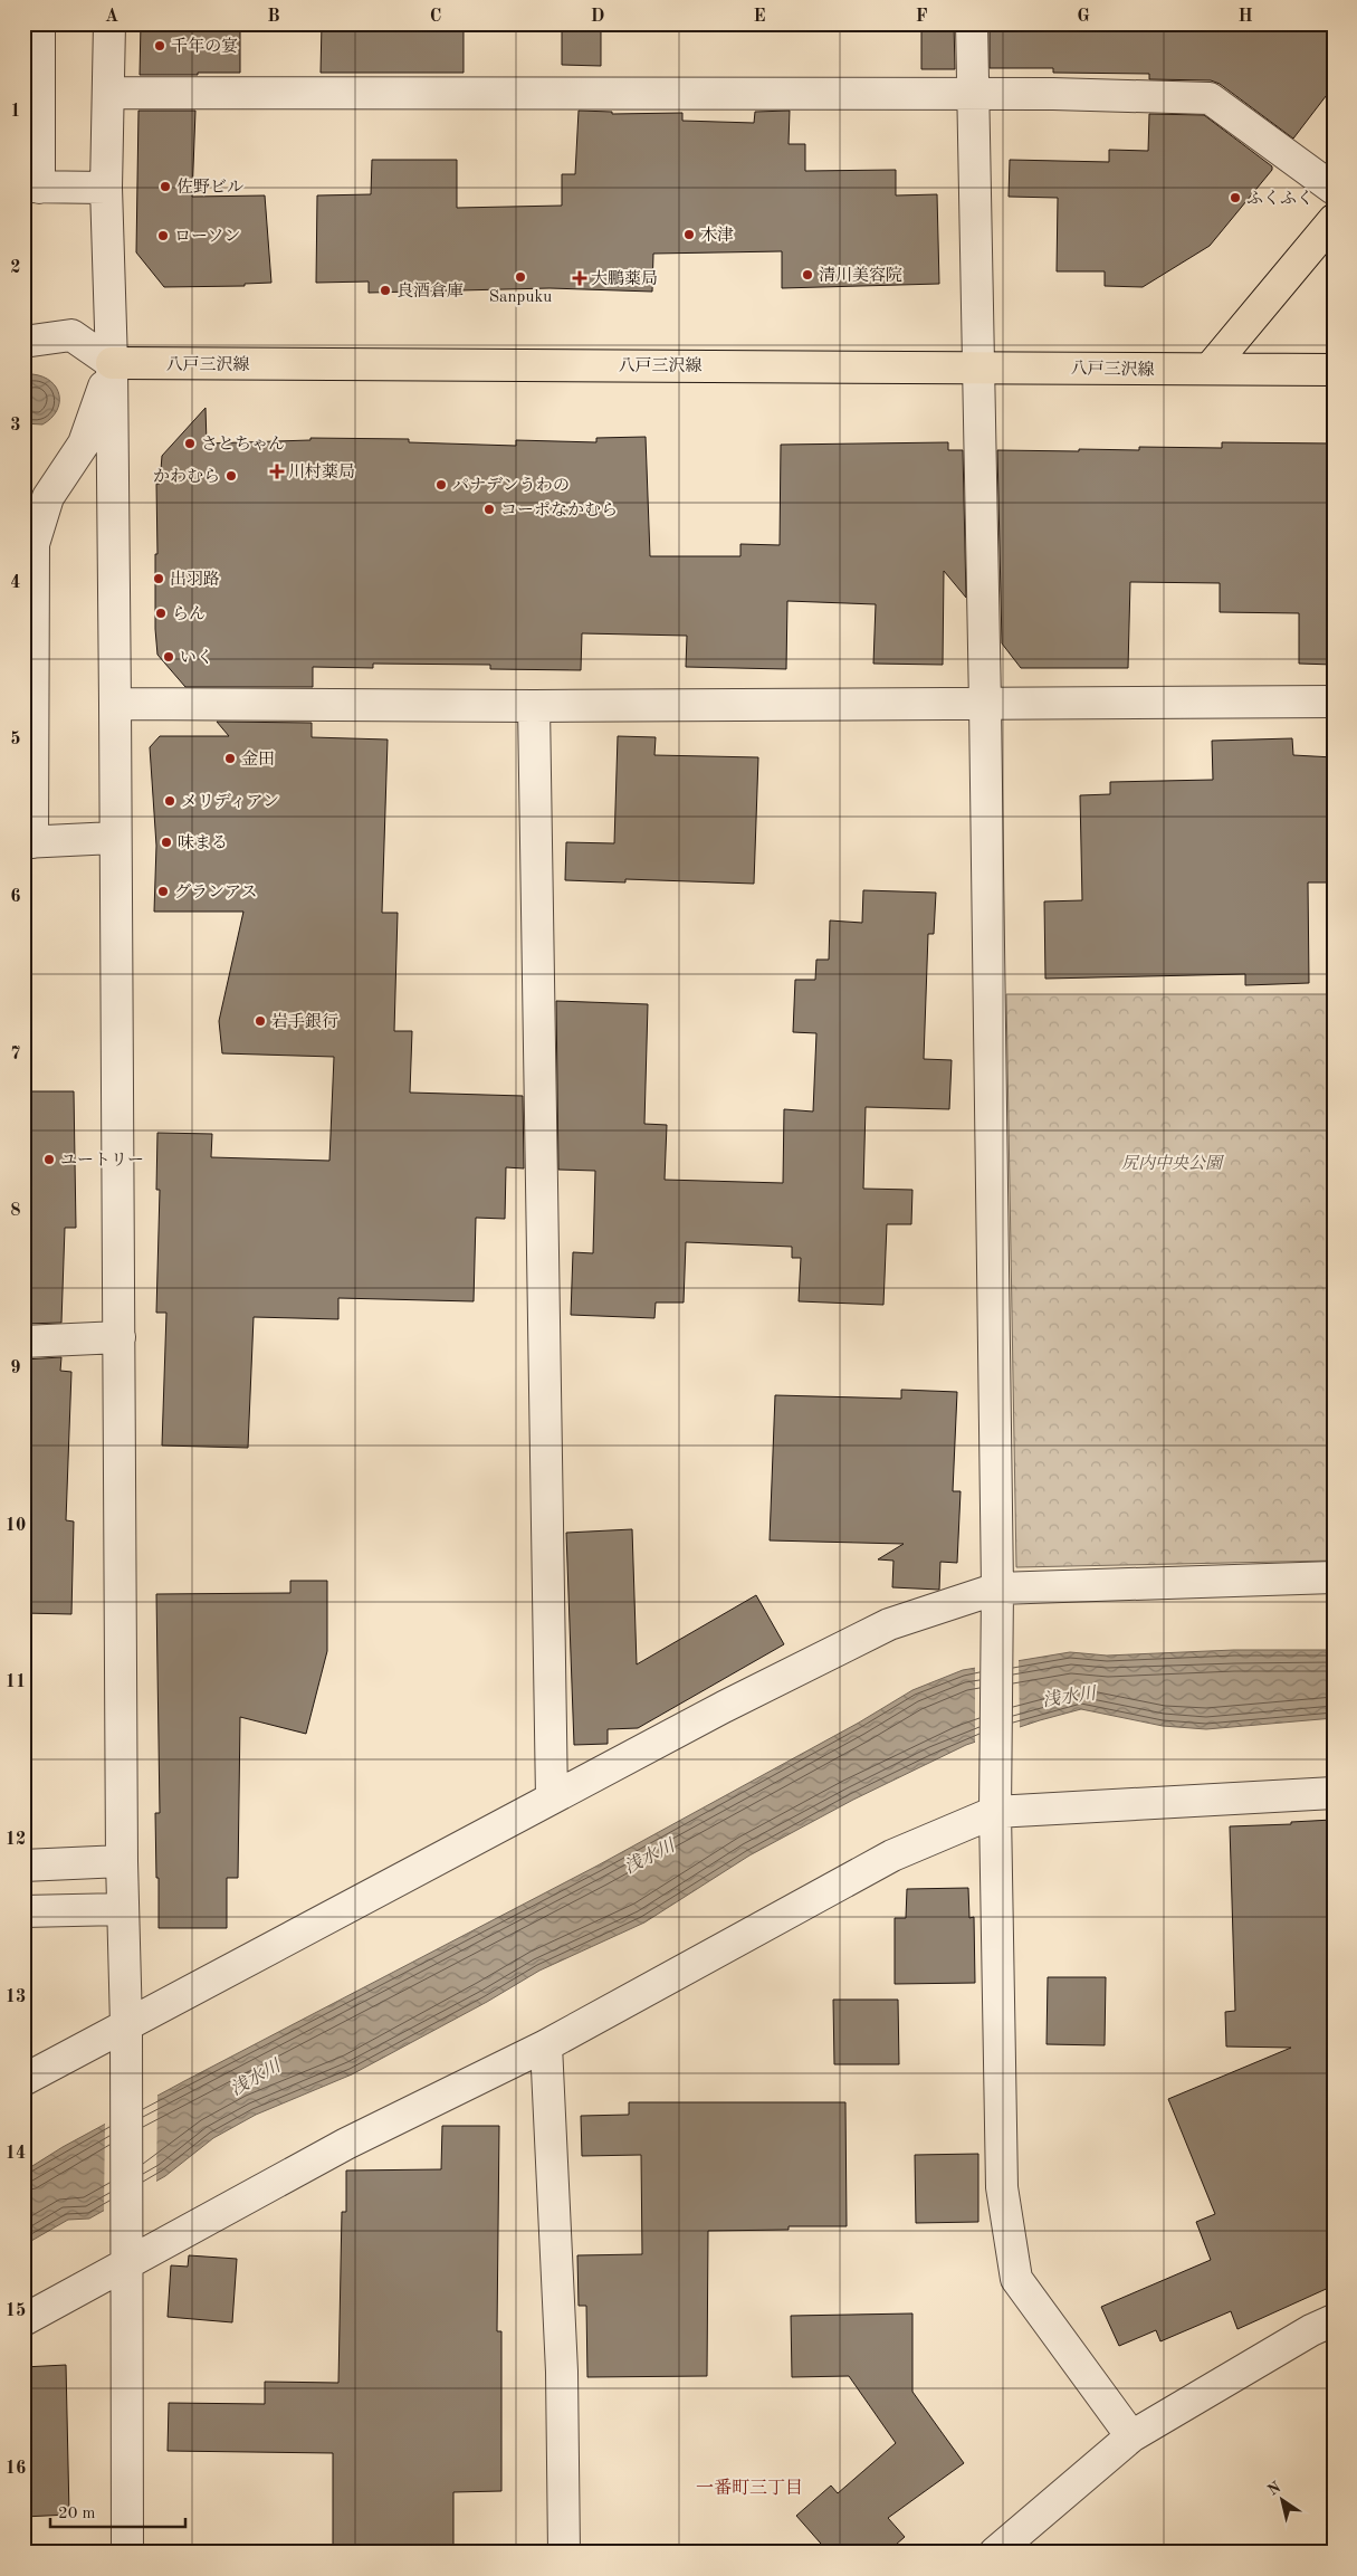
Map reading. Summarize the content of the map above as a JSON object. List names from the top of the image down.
{
  "streets": {
    "main road": ["八戸三沢線"]
  },
  "districts": ["一番町三丁目"],
  "water": ["浅水川"],
  "parks": ["尻内中央公園"],
  "places": {
    "other": [
      "千年の宴",
      "佐野ビル",
      "ふくふく",
      "木津",
      "ローソン",
      "清川美容院",
      "Sanpuku",
      "良酒倉庫",
      "さとちゃん",
      "かわむら",
      "パナデンうわの",
      "コーポなかむら",
      "出羽路",
      "らん",
      "いく",
      "金田",
      "メリディアン",
      "味まる",
      "グランアス",
      "岩手銀行",
      "ユートリー"
    ],
    "health": ["大鵬薬局", "川村薬局"]
  },
  "scale_bar": "20 m",
  "north": "top left",
  "grid": {
    "columns": [
      "A",
      "B",
      "C",
      "D",
      "E",
      "F",
      "G",
      "H"
    ],
    "rows": [
      "1",
      "2",
      "3",
      "4",
      "5",
      "6",
      "7",
      "8",
      "9",
      "10",
      "11",
      "12",
      "13",
      "14",
      "15",
      "16"
    ]
  }
}
